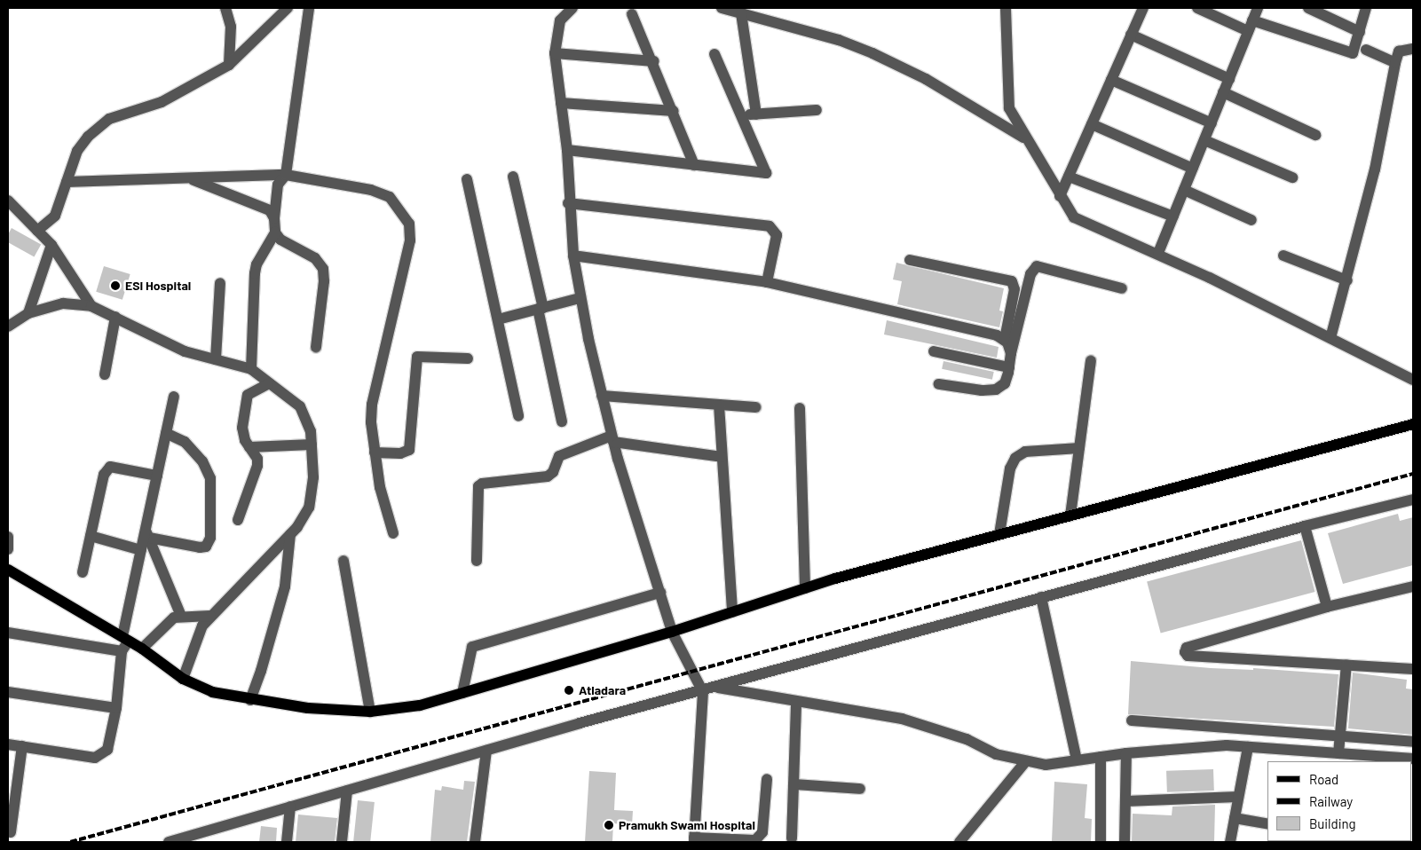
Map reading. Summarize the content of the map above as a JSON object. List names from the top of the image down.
{
  "places": ["ESI Hospital", "Atladara", "Pramukh Swami Hospital"],
  "legend": ["Road", "Railway", "Building"]
}
